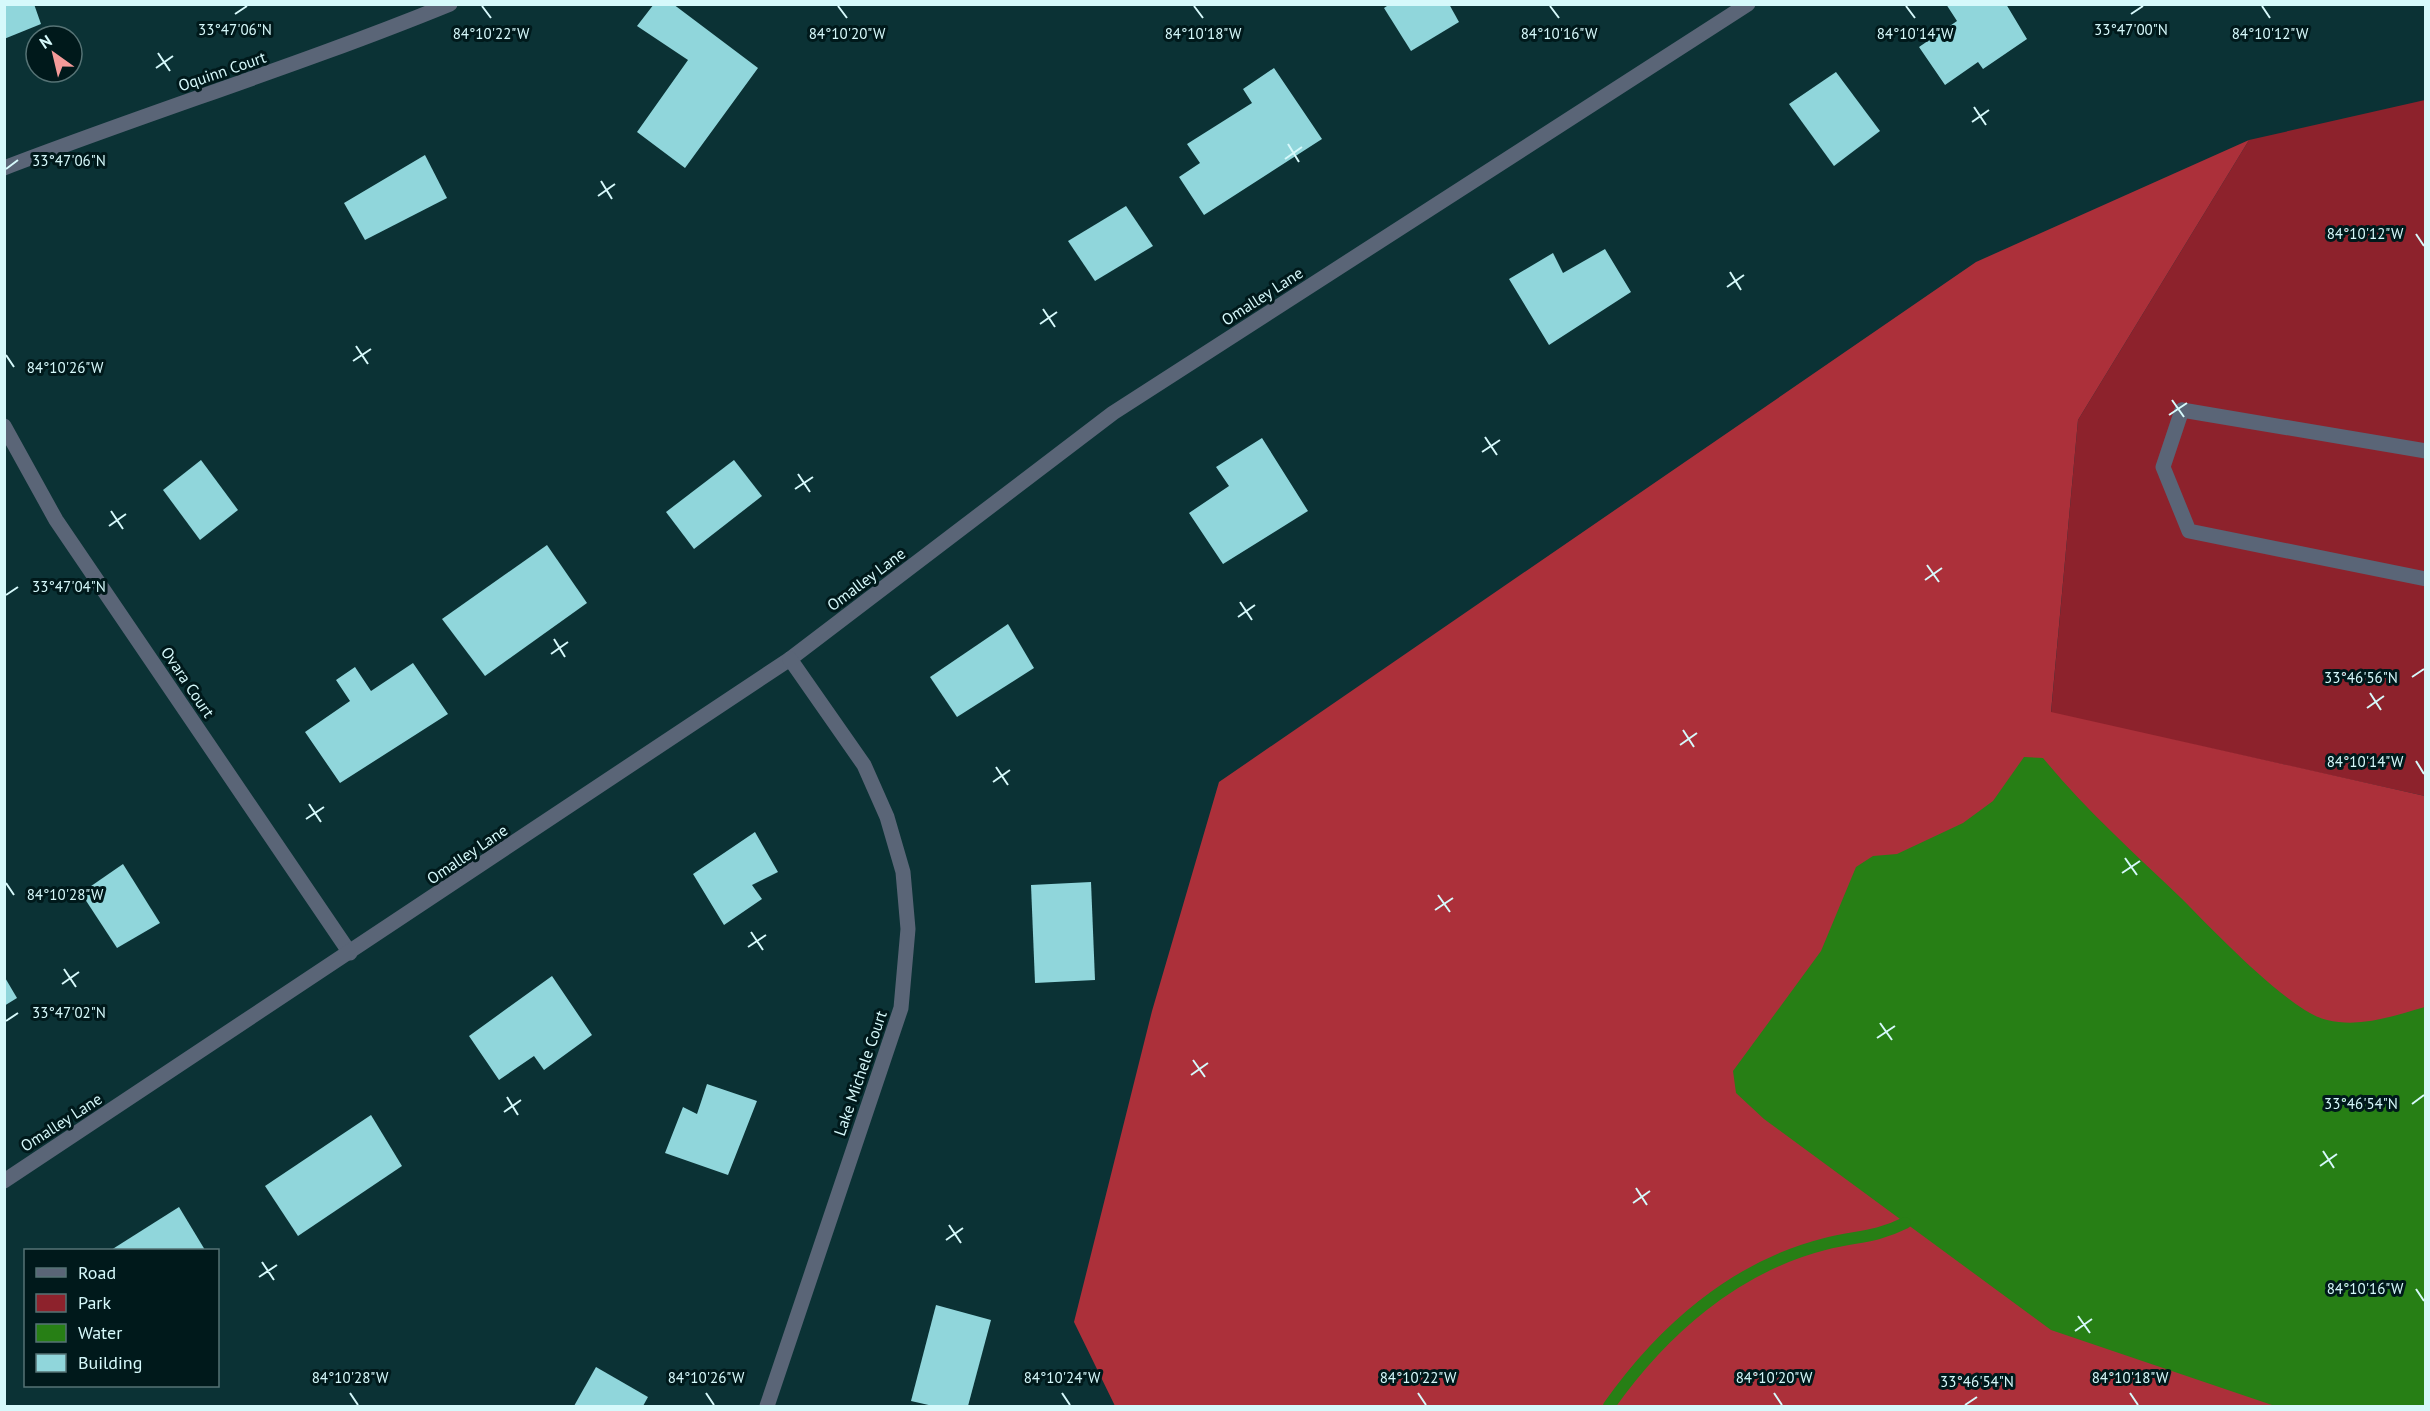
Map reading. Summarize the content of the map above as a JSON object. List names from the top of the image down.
{
  "streets": {
    "street": [
      "Oquinn Court",
      "Omalley Lane",
      "Ovara Court",
      "Lake Michele Court"
    ]
  },
  "crossings": [
    ["Omalley Lane", "Ovara Court"],
    ["Omalley Lane", "Lake Michele Court"]
  ],
  "legend": [
    "Road",
    "Park",
    "Water",
    "Building"
  ],
  "north": "top left",
  "coordinates": [
    "33°47'06\"N",
    "33°47'00\"N",
    "84°10'22\"W",
    "84°10'20\"W",
    "84°10'18\"W",
    "84°10'16\"W",
    "84°10'14\"W",
    "84°10'12\"W",
    "84°10'26\"W",
    "33°47'04\"N",
    "33°46'56\"N",
    "84°10'28\"W",
    "33°47'02\"N",
    "33°46'54\"N",
    "84°10'24\"W"
  ]
}
